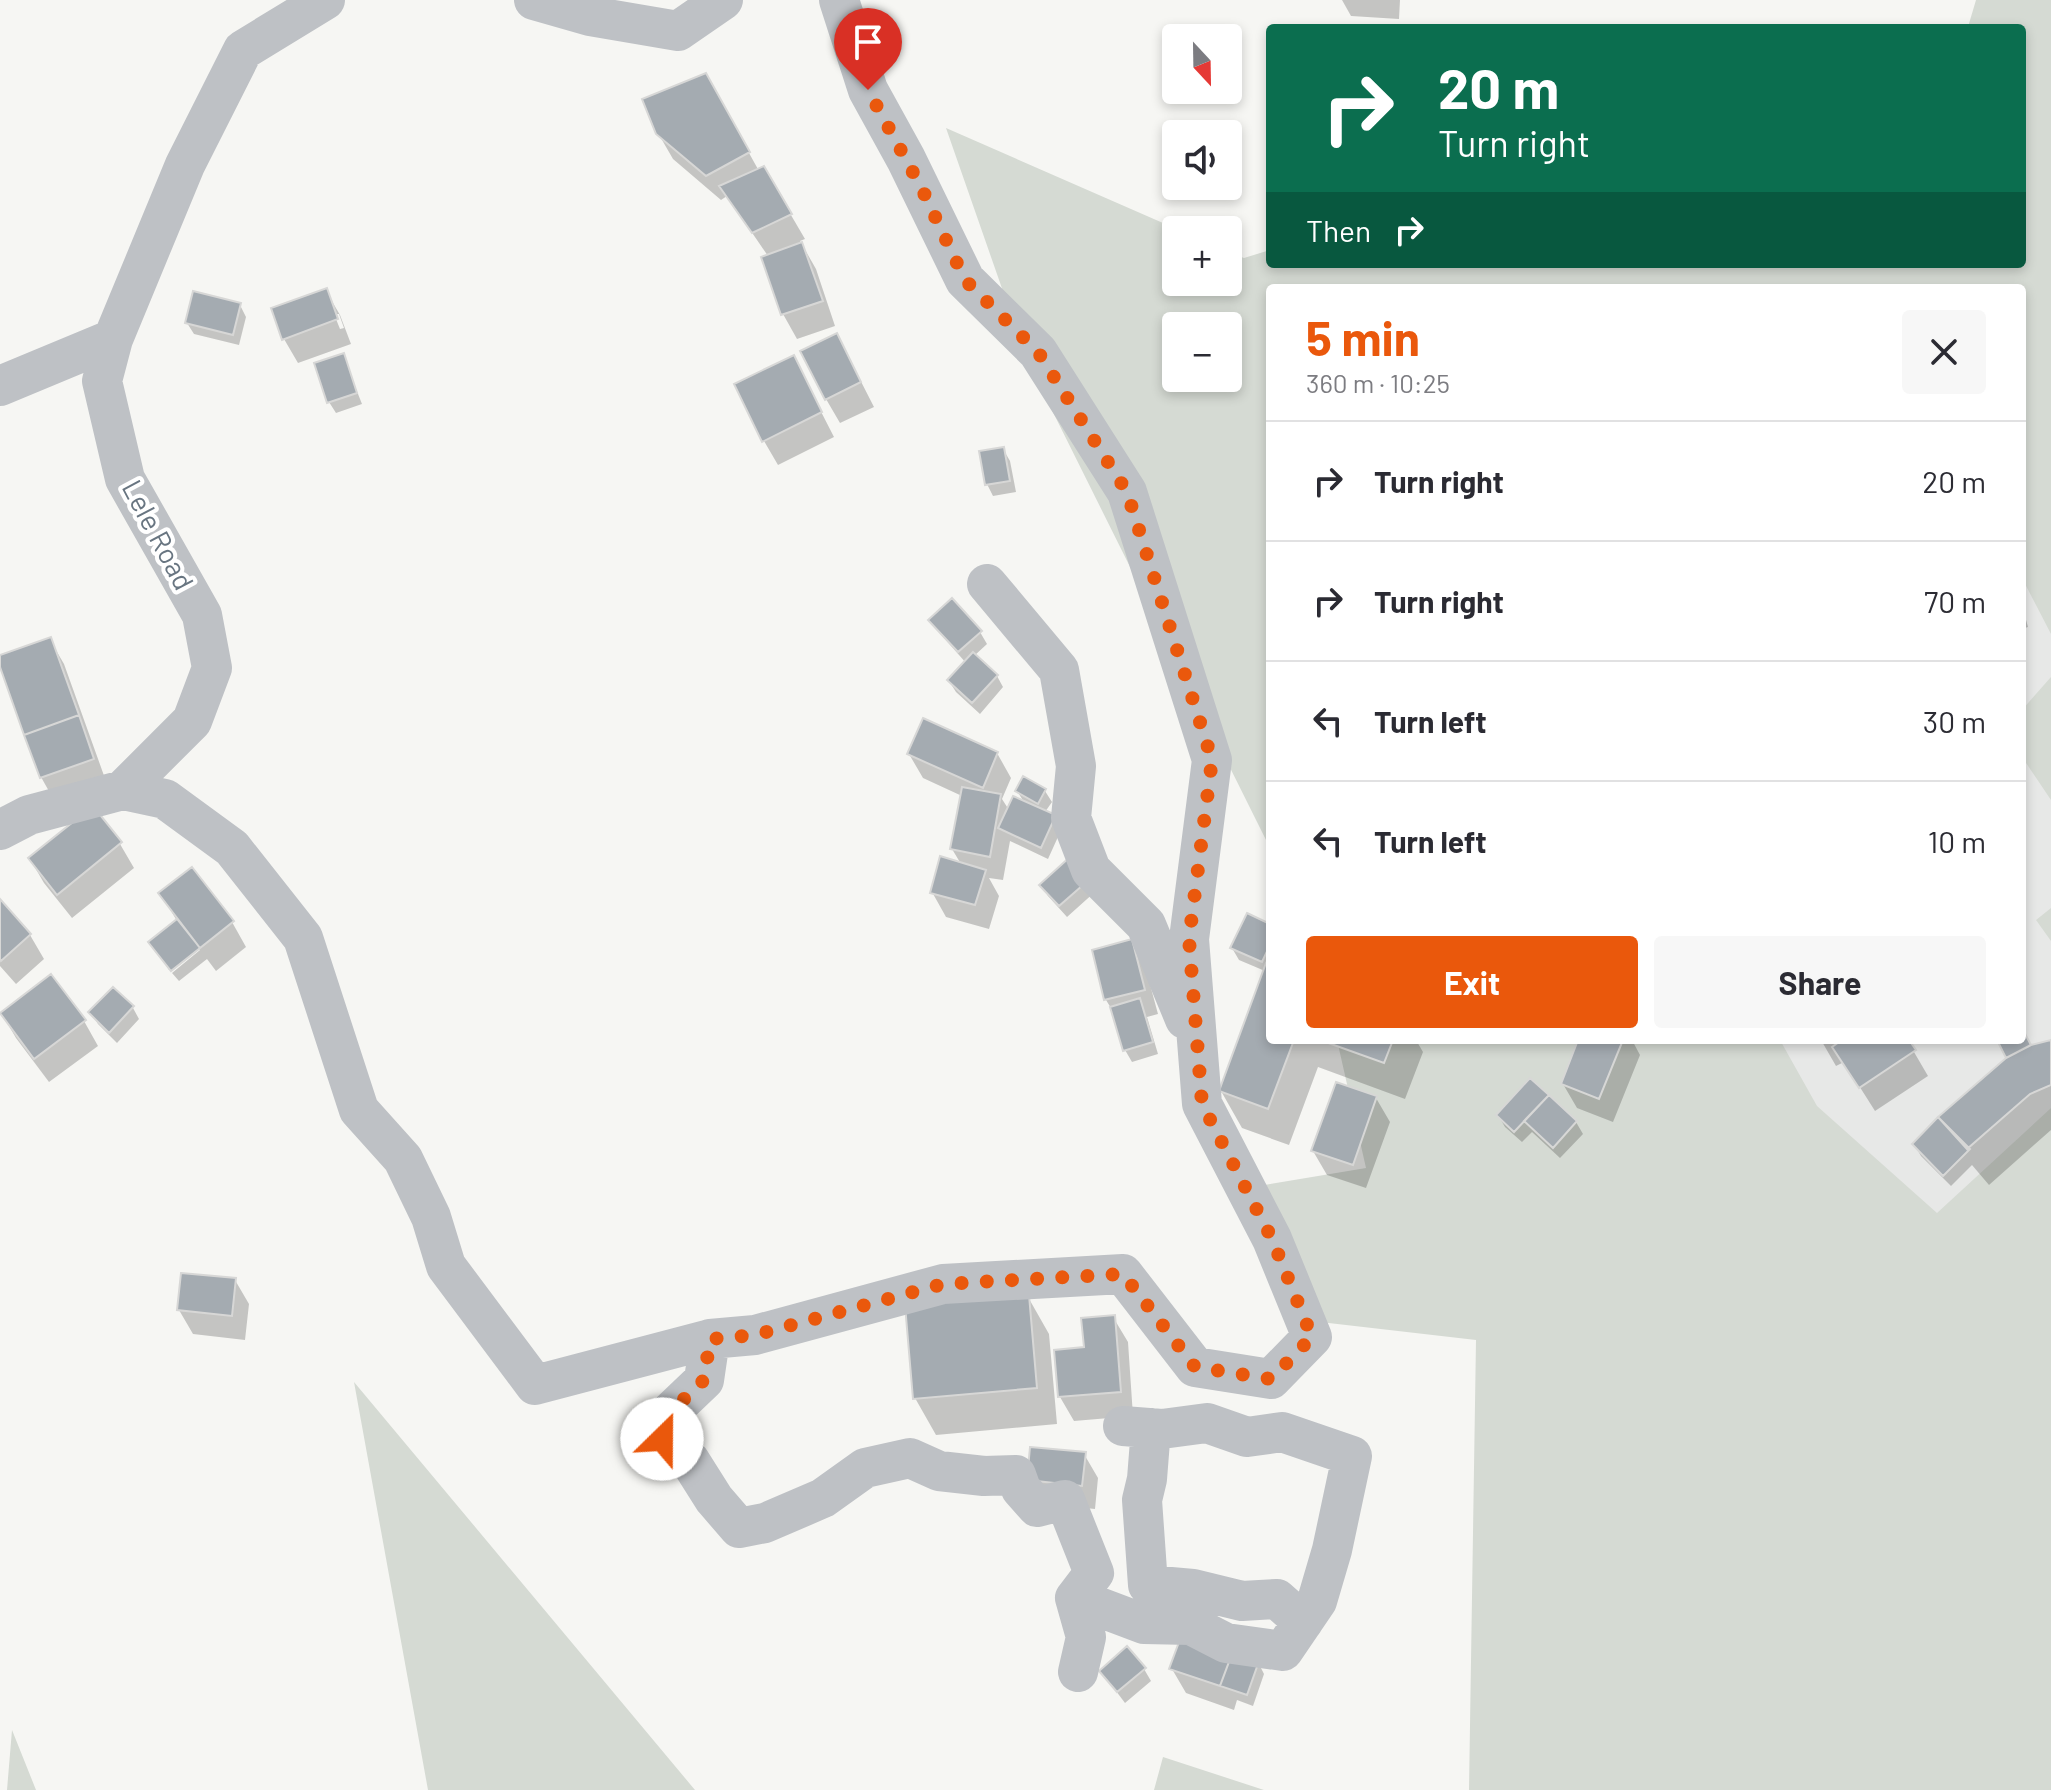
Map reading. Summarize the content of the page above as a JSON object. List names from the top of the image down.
{
  "streets": {
    "street": ["Lele Road"]
  },
  "north": "bottom",
  "page": {
    "map_buttons": ["+", "−"],
    "turn": ["20 m", "Turn right"],
    "then": "Then",
    "heading": ["5 min", "360 m · 10:25"],
    "list": [
      {
        "name": "Turn right",
        "value": "20 m"
      },
      {
        "name": "Turn right",
        "value": "70 m"
      },
      {
        "name": "Turn left",
        "value": "30 m"
      },
      {
        "name": "Turn left",
        "value": "10 m"
      }
    ],
    "buttons": ["Exit", "Share"]
  }
}
